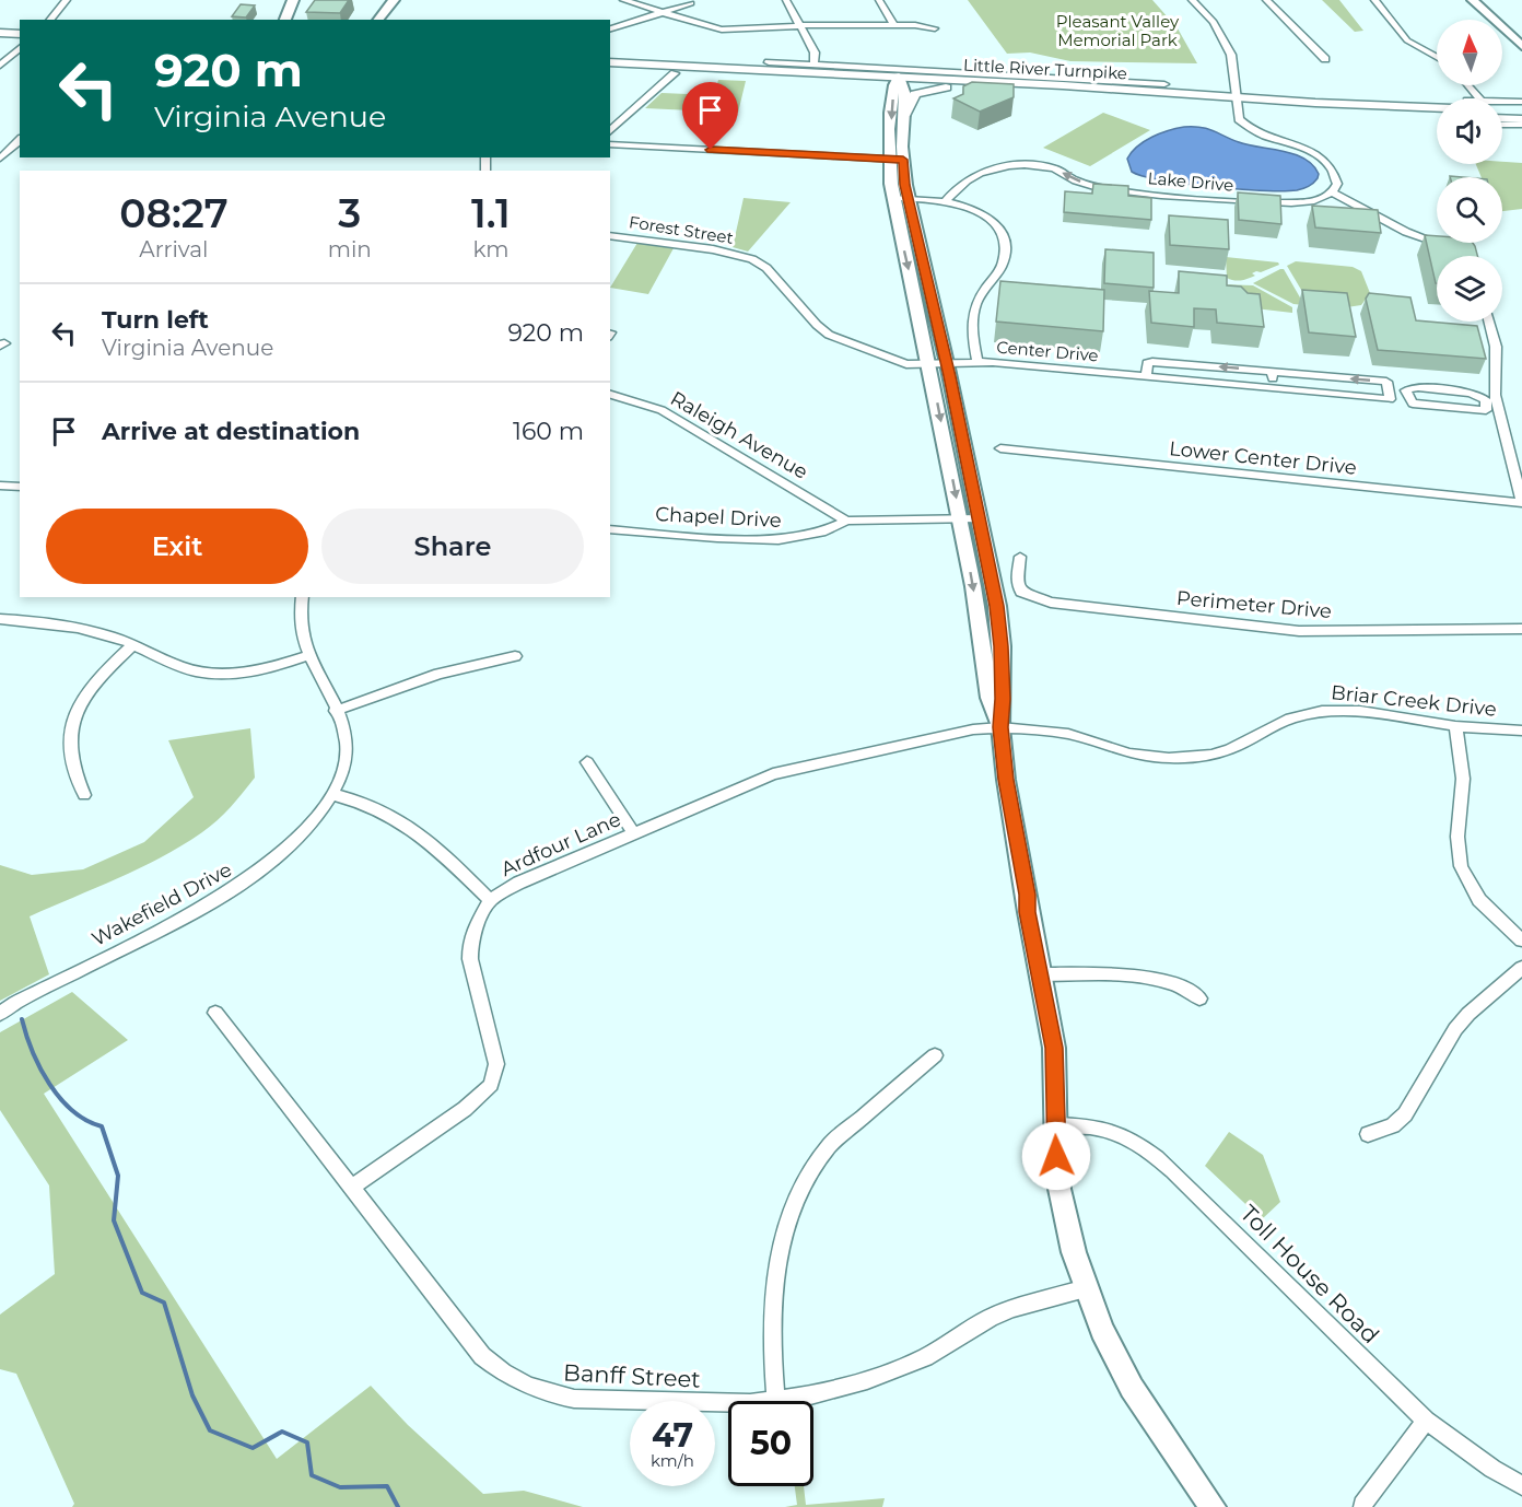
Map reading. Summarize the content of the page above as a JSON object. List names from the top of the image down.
{
  "streets": {
    "main road": ["Little River Turnpike"],
    "street": [
      "Lake Drive",
      "Forest Street",
      "Center Drive",
      "Raleigh Avenue",
      "Lower Center Drive",
      "Chapel Drive",
      "Perimeter Drive",
      "Briar Creek Drive",
      "Ardfour Lane",
      "Wakefield Drive",
      "Toll House Road",
      "Banff Street"
    ]
  },
  "crossings": [
    ["Forest Street", "Center Drive"],
    ["Raleigh Avenue", "Chapel Drive"],
    ["Briar Creek Drive", "Ardfour Lane"],
    ["Ardfour Lane", "Banff Street"]
  ],
  "parks": ["Pleasant Valley Memorial Park"],
  "north": "top",
  "page": {
    "turn": ["920 m", "Virginia Avenue"],
    "eta": [
      "08:27",
      "Arrival",
      "3",
      "min",
      "1.1",
      "km"
    ],
    "list": [
      {
        "name": "Turn left",
        "note": "Virginia Avenue",
        "value": "920 m"
      },
      {
        "name": "Arrive at destination",
        "value": "160 m"
      }
    ],
    "buttons": ["Exit", "Share"],
    "speed": "47 km/h",
    "limit": "50"
  }
}
